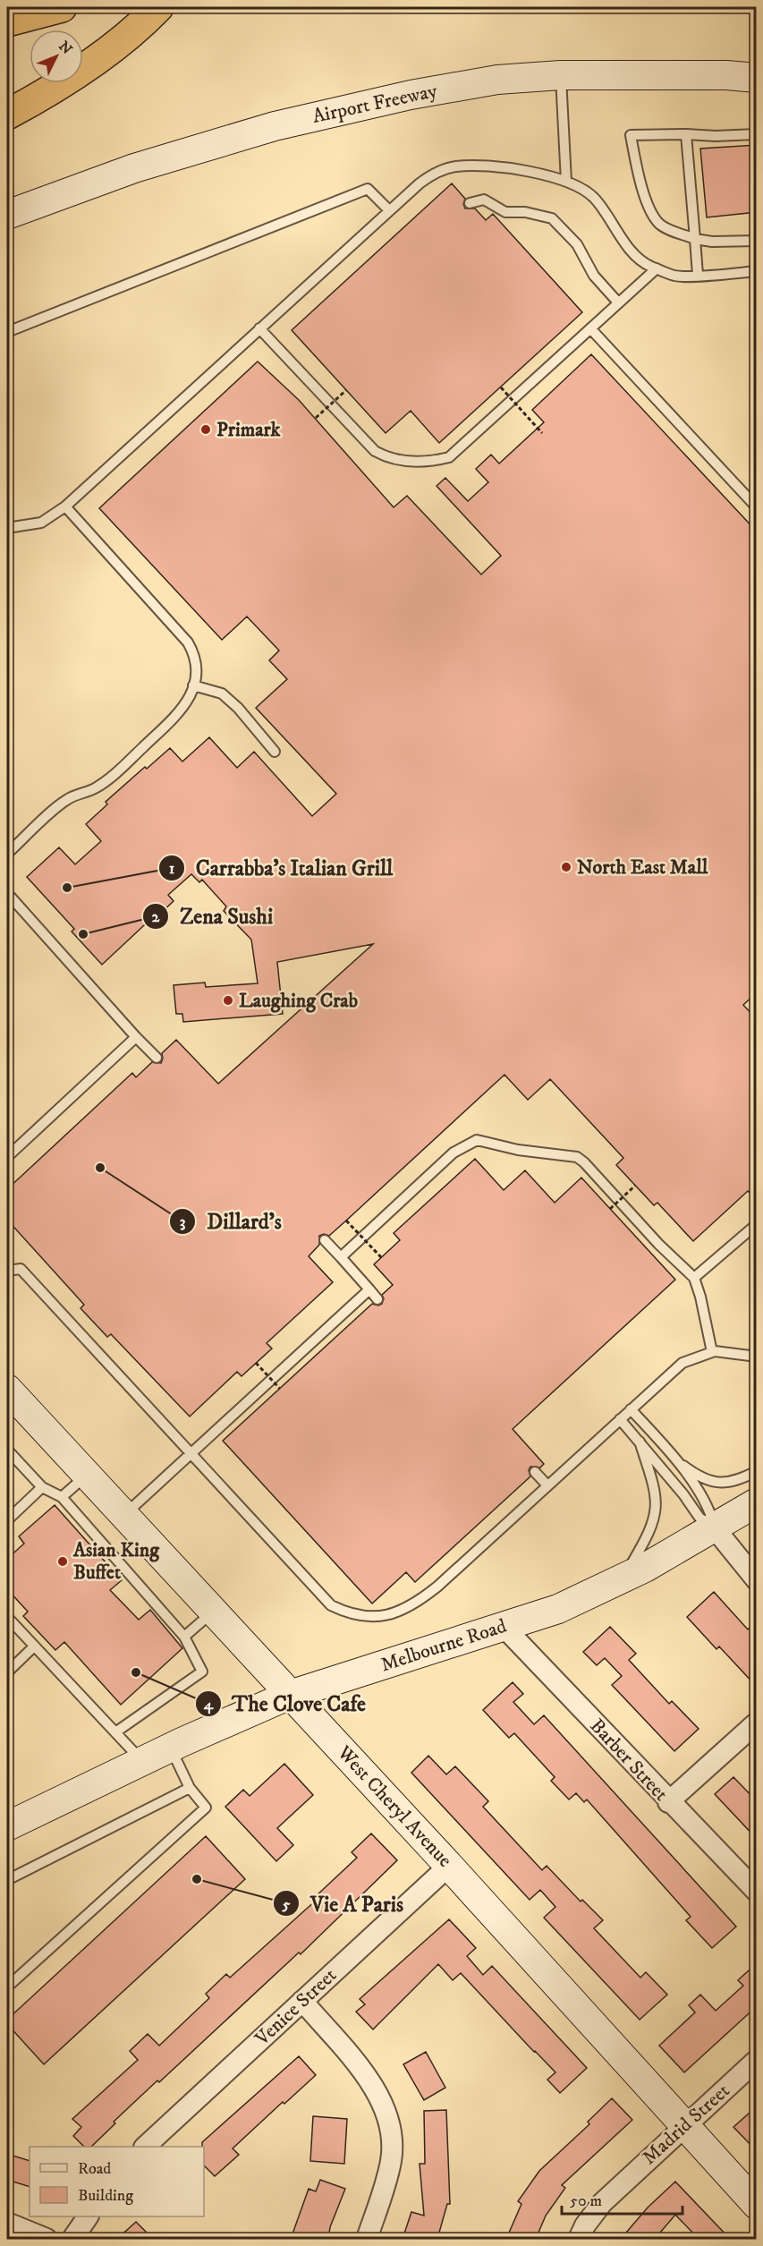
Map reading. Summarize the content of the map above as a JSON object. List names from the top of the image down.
{
  "streets": {
    "main road": ["Airport Freeway", "Melbourne Road", "West Cheryl Avenue"],
    "street": ["Barber Street", "Venice Street", "Madrid Street"]
  },
  "crossings": [
    ["Melbourne Road", "Barber Street"],
    ["Melbourne Road", "West Cheryl Avenue"],
    ["West Cheryl Avenue", "Venice Street"],
    ["West Cheryl Avenue", "Madrid Street"]
  ],
  "places": [
    "Primark",
    "North East Mall",
    "Carrabba's Italian Grill",
    "Zena Sushi",
    "Laughing Crab",
    "Dillard's",
    "Asian King Buffet",
    "The Clove Cafe",
    "Vie A Paris"
  ],
  "legend": ["Road", "Building"],
  "scale_bar": "50 m",
  "north": "top right"
}
